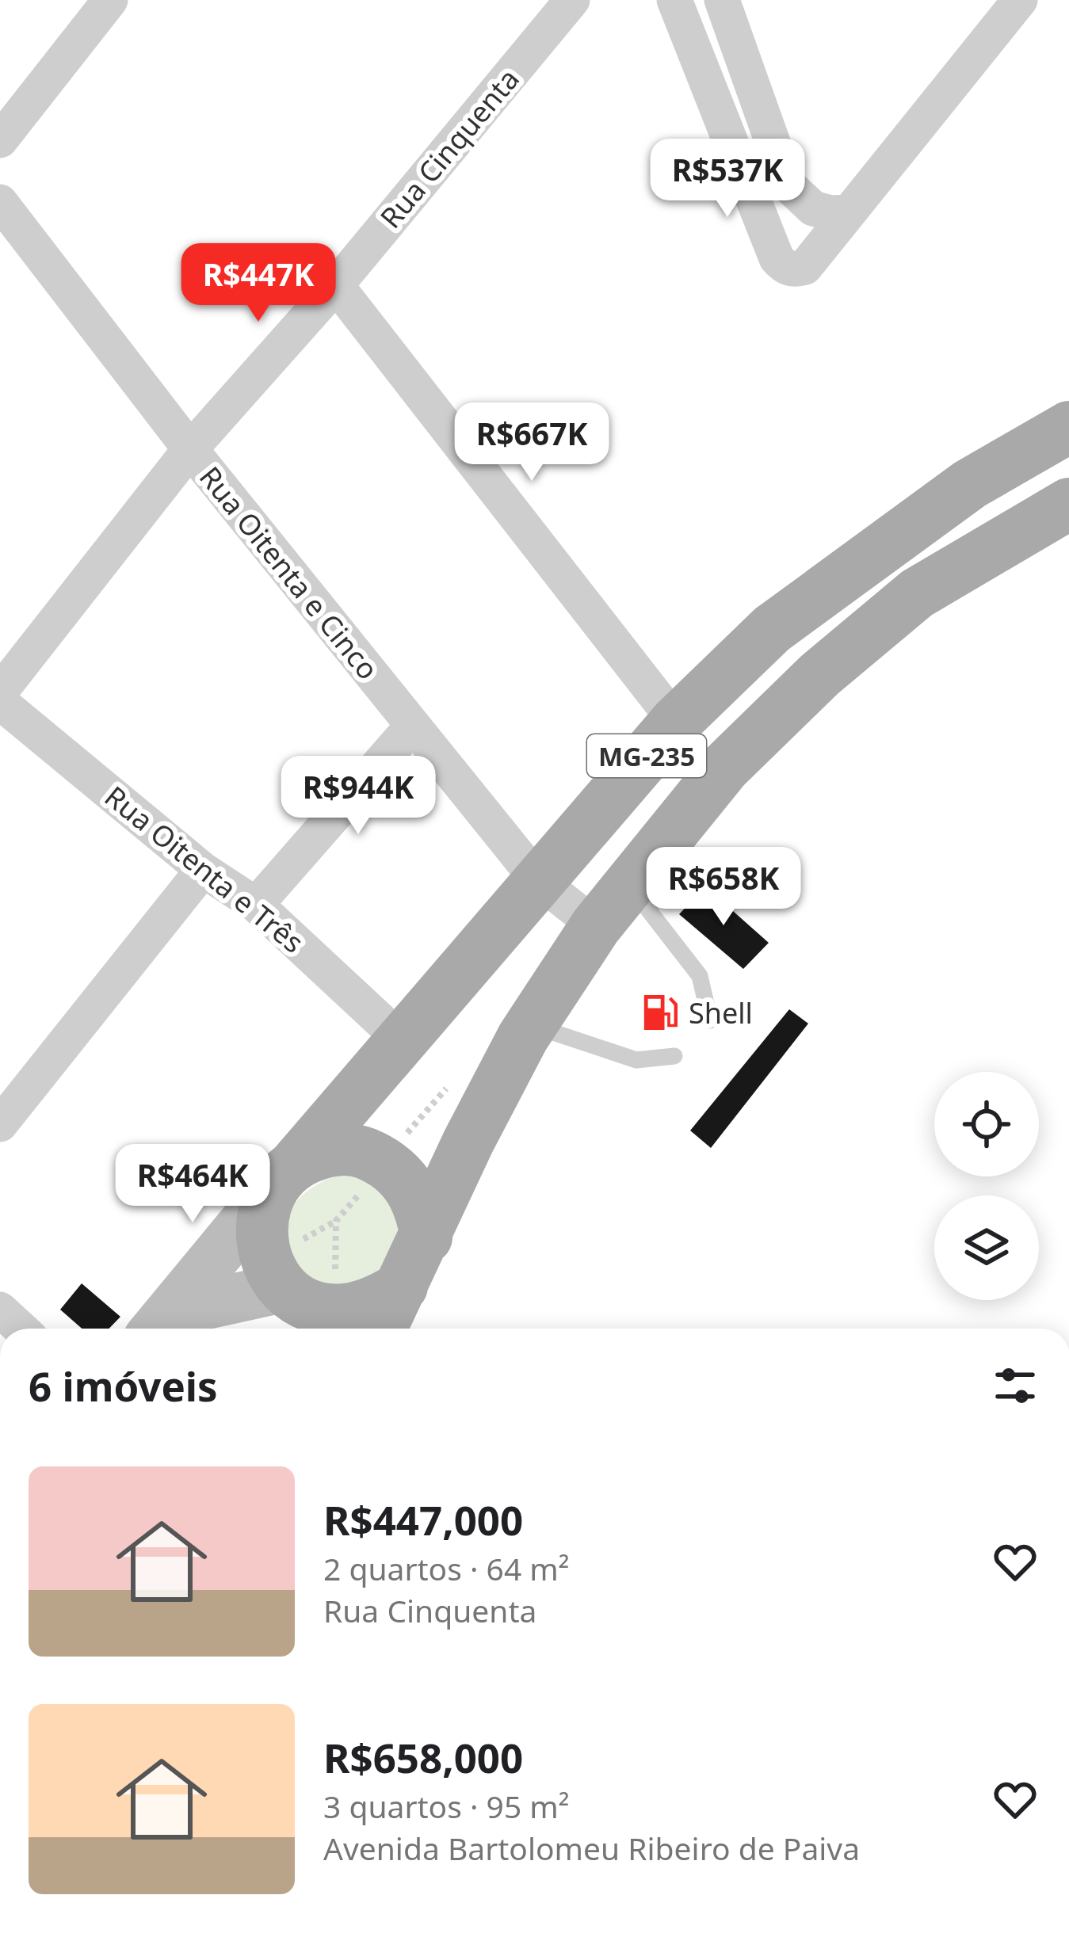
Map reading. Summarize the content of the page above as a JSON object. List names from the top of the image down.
{
  "streets": {
    "main road": ["MG-235"],
    "street": ["Rua Cinquenta", "Rua Oitenta e Cinco", "Rua Oitenta e Três"]
  },
  "crossings": [
    ["Rua Cinquenta", "Rua Oitenta e Cinco"],
    ["Rua Oitenta e Cinco", "MG-235"],
    ["MG-235", "Rua Oitenta e Três"]
  ],
  "places": {
    "fuel station": ["Shell"]
  },
  "page": {
    "price": [
      "R$537K",
      "R$447K",
      "R$667K",
      "R$944K",
      "R$658K",
      "R$464K"
    ],
    "heading": "6 imóveis",
    "list": [
      {
        "name": "R$447,000",
        "note": "2 quartos · 64 m² · Rua Cinquenta"
      },
      {
        "name": "R$658,000",
        "note": "3 quartos · 95 m² · Avenida Bartolomeu Ribeiro de Paiva"
      }
    ]
  }
}
